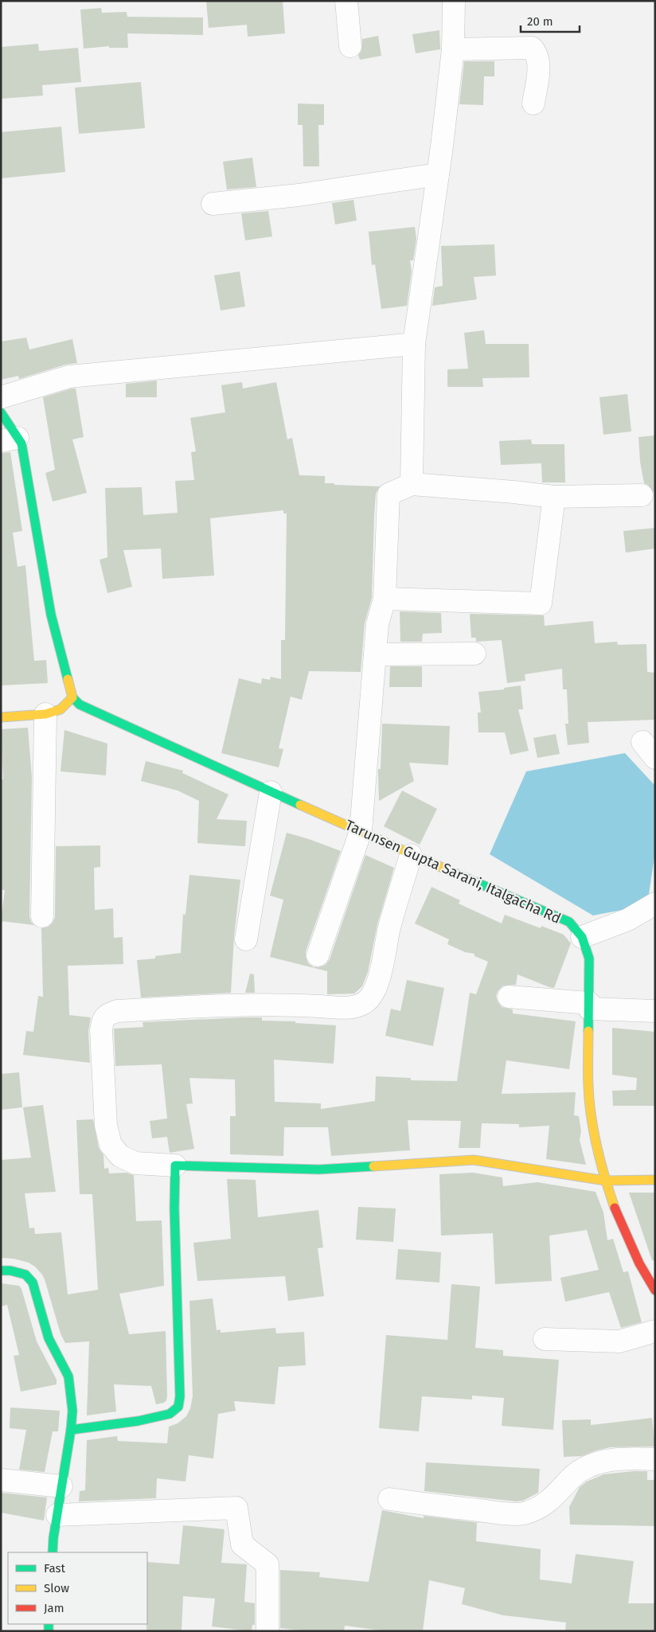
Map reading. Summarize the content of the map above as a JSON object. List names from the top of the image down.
{
  "streets": {
    "street": ["Tarunsen Gupta Sarani, Italgacha Rd"]
  },
  "legend": ["Fast", "Slow", "Jam"],
  "scale_bar": "20 m"
}
